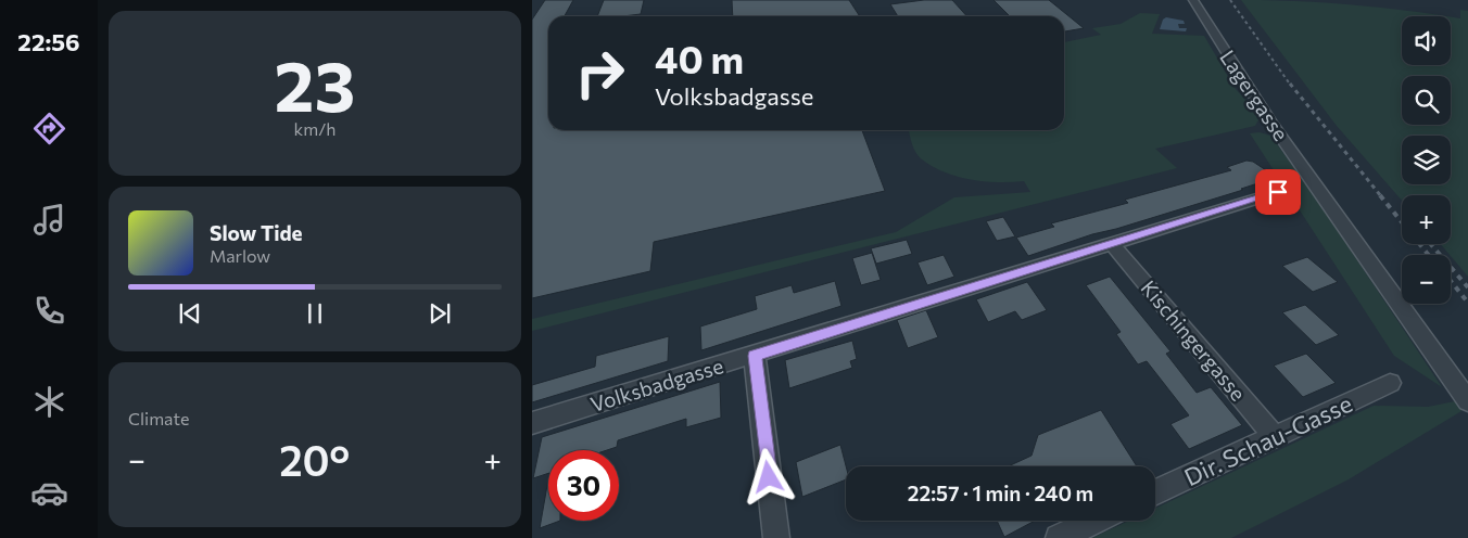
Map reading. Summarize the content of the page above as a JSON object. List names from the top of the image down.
{
  "streets": {
    "street": [
      "Lagergasse",
      "Kischingergasse",
      "Volksbadgasse",
      "Dir. Schau-Gasse"
    ]
  },
  "crossings": [
    ["Kischingergasse", "Volksbadgasse"],
    ["Kischingergasse", "Dir. Schau-Gasse"]
  ],
  "page": {
    "tabs": "22:56",
    "tile": [
      ["23", "km/h"],
      "Climate"
    ],
    "map_buttons": ["+", "−"],
    "turn": ["40 m", "Volksbadgasse"],
    "song": ["Slow Tide", "Marlow"],
    "heat": ["−", "20°", "+"],
    "limit": "30",
    "trip": "22:57 · 1 min · 240 m"
  }
}
